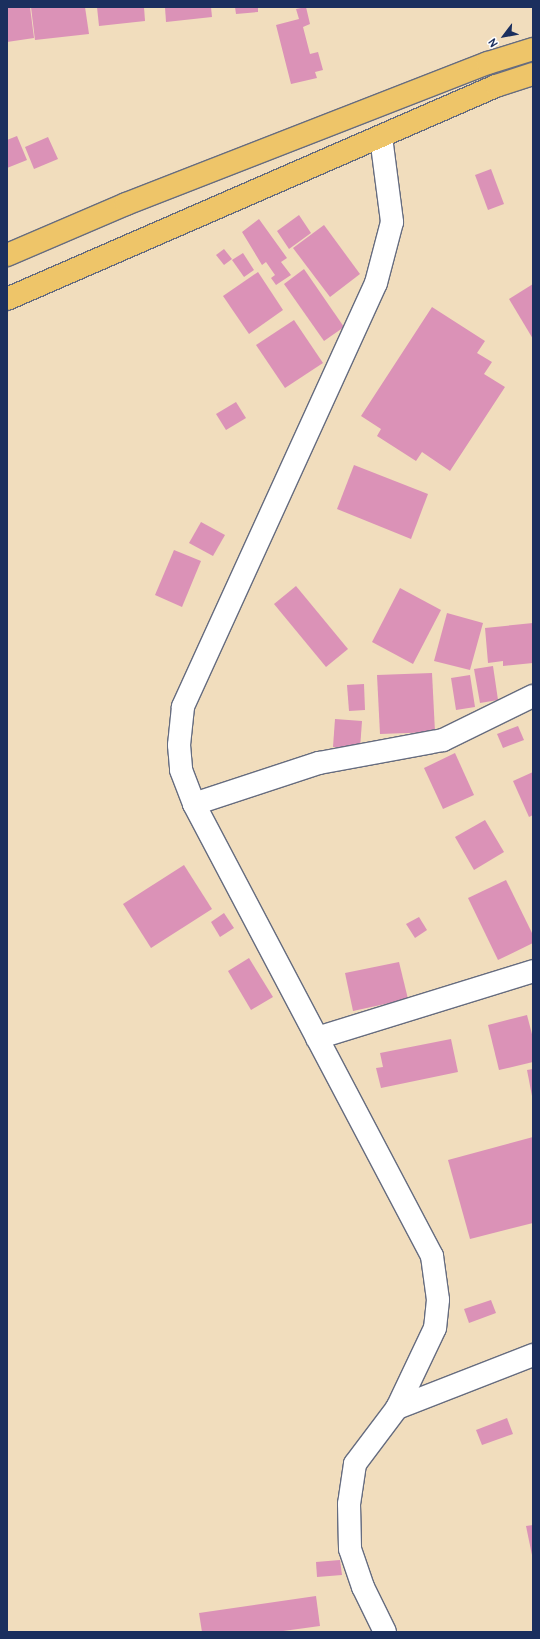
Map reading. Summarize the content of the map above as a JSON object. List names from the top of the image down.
{
  "north": "bottom left"
}
